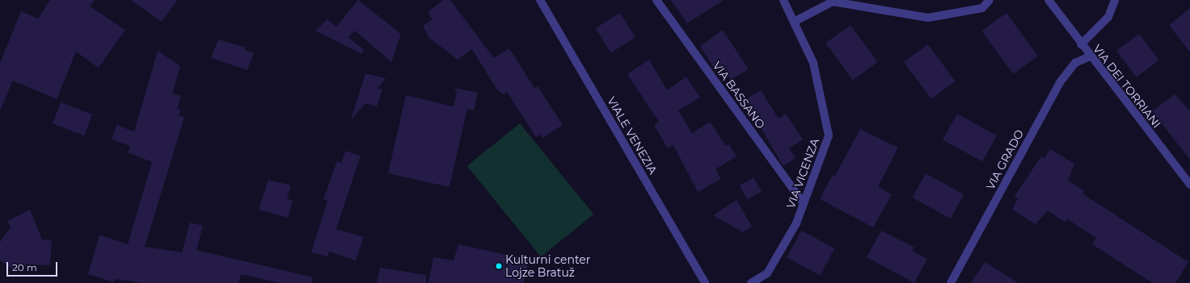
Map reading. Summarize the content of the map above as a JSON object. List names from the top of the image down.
{
  "streets": {
    "street": [
      "VIA DEI TORRIANI",
      "VIA BASSANO",
      "VIALE VENEZIA",
      "VIA GRADO",
      "VIA VICENZA"
    ]
  },
  "crossings": [
    ["VIA DEI TORRIANI", "VIA GRADO"],
    ["VIA BASSANO", "VIA VICENZA"]
  ],
  "places": ["Kulturni center Lojze Bratuž"],
  "scale_bar": "20 m"
}
